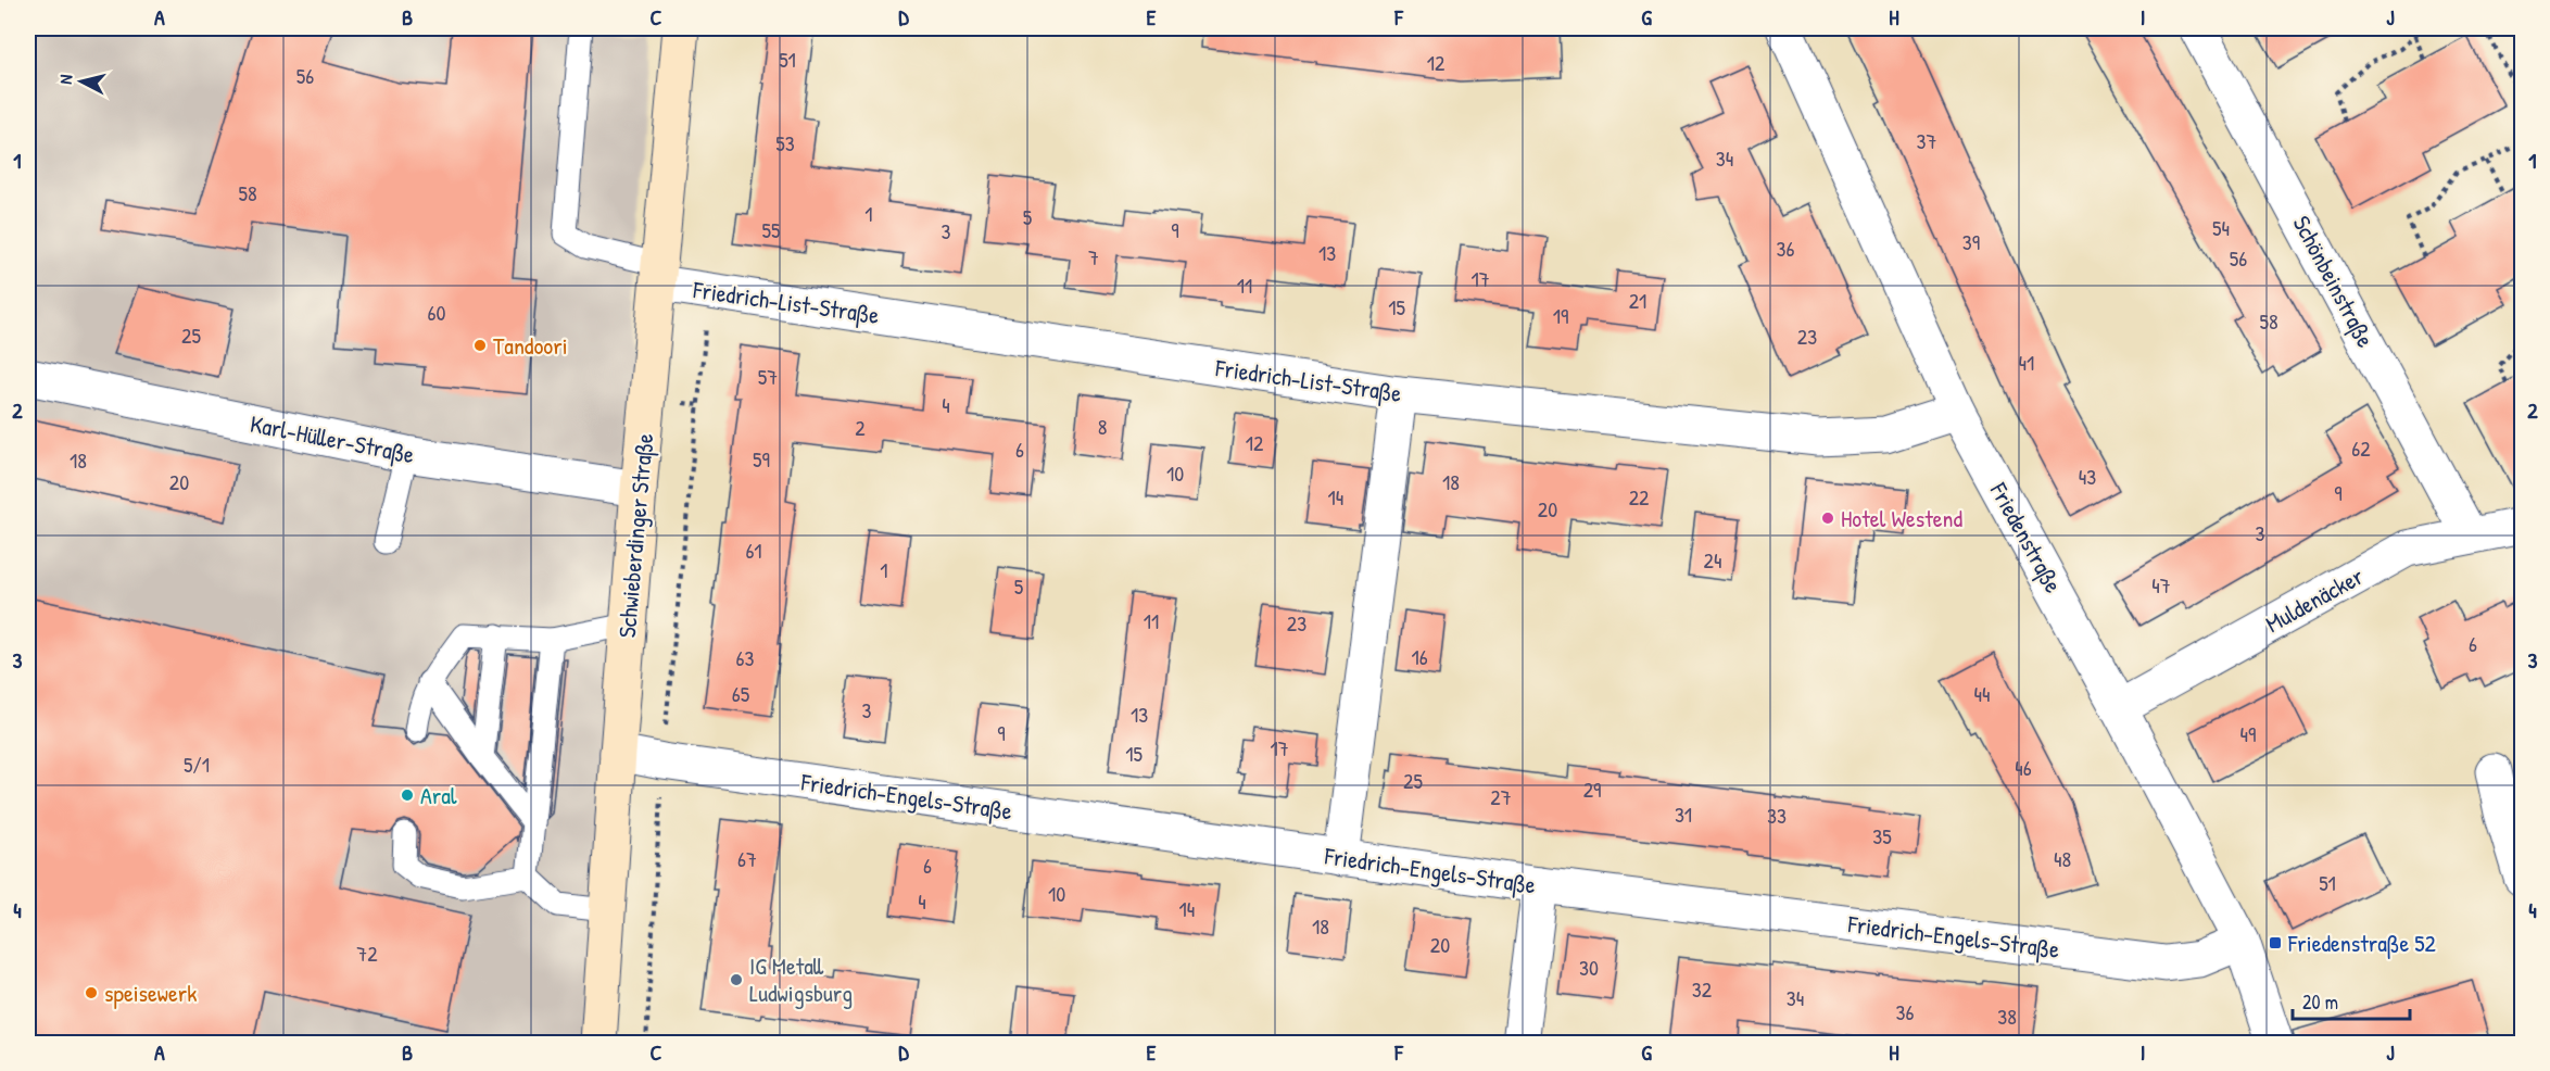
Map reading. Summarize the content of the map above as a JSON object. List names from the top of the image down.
{
  "streets": {
    "main road": ["Schwieberdinger Straße"],
    "street": [
      "Schönbeinstraße",
      "Friedrich-List-Straße",
      "Karl-Hüller-Straße",
      "Friedenstraße",
      "Muldenäcker",
      "Friedrich-Engels-Straße"
    ]
  },
  "crossings": [
    ["Schönbeinstraße", "Muldenäcker"],
    ["Friedrich-List-Straße", "Schwieberdinger Straße"],
    ["Friedrich-List-Straße", "Friedenstraße"],
    ["Karl-Hüller-Straße", "Schwieberdinger Straße"],
    ["Schwieberdinger Straße", "Friedrich-Engels-Straße"],
    ["Friedenstraße", "Muldenäcker"],
    ["Friedenstraße", "Friedrich-Engels-Straße"]
  ],
  "places": {
    "other": [
      "Tandoori",
      "Hotel Westend",
      "Aral",
      "IG Metall Ludwigsburg",
      "speisewerk"
    ],
    "transit": ["Friedenstraße 52"]
  },
  "house_numbers": [
    "51",
    "12",
    "56",
    "37",
    "53",
    "34",
    "58",
    "1",
    "5",
    "54",
    "55",
    "9",
    "3",
    "39",
    "36",
    "13",
    "7",
    "56",
    "17",
    "11",
    "21",
    "15",
    "60",
    "19",
    "58",
    "25",
    "23",
    "41",
    "57",
    "4",
    "8",
    "2",
    "12",
    "62",
    "6",
    "59",
    "18",
    "10",
    "43",
    "20",
    "18",
    "9",
    "14",
    "22",
    "20",
    "3",
    "61",
    "24",
    "1",
    "47",
    "5",
    "11",
    "23",
    "6",
    "16",
    "63",
    "65",
    "44",
    "3",
    "13",
    "9",
    "49",
    "17",
    "15",
    "5/1",
    "46",
    "25",
    "29",
    "27",
    "31",
    "33",
    "35",
    "67",
    "48",
    "6",
    "51",
    "10",
    "4",
    "14",
    "18",
    "20",
    "72",
    "30",
    "32",
    "34",
    "36",
    "38"
  ],
  "scale_bar": "20 m",
  "north": "left",
  "grid": {
    "columns": [
      "A",
      "B",
      "C",
      "D",
      "E",
      "F",
      "G",
      "H",
      "I",
      "J"
    ],
    "rows": [
      "1",
      "2",
      "3",
      "4"
    ]
  }
}
